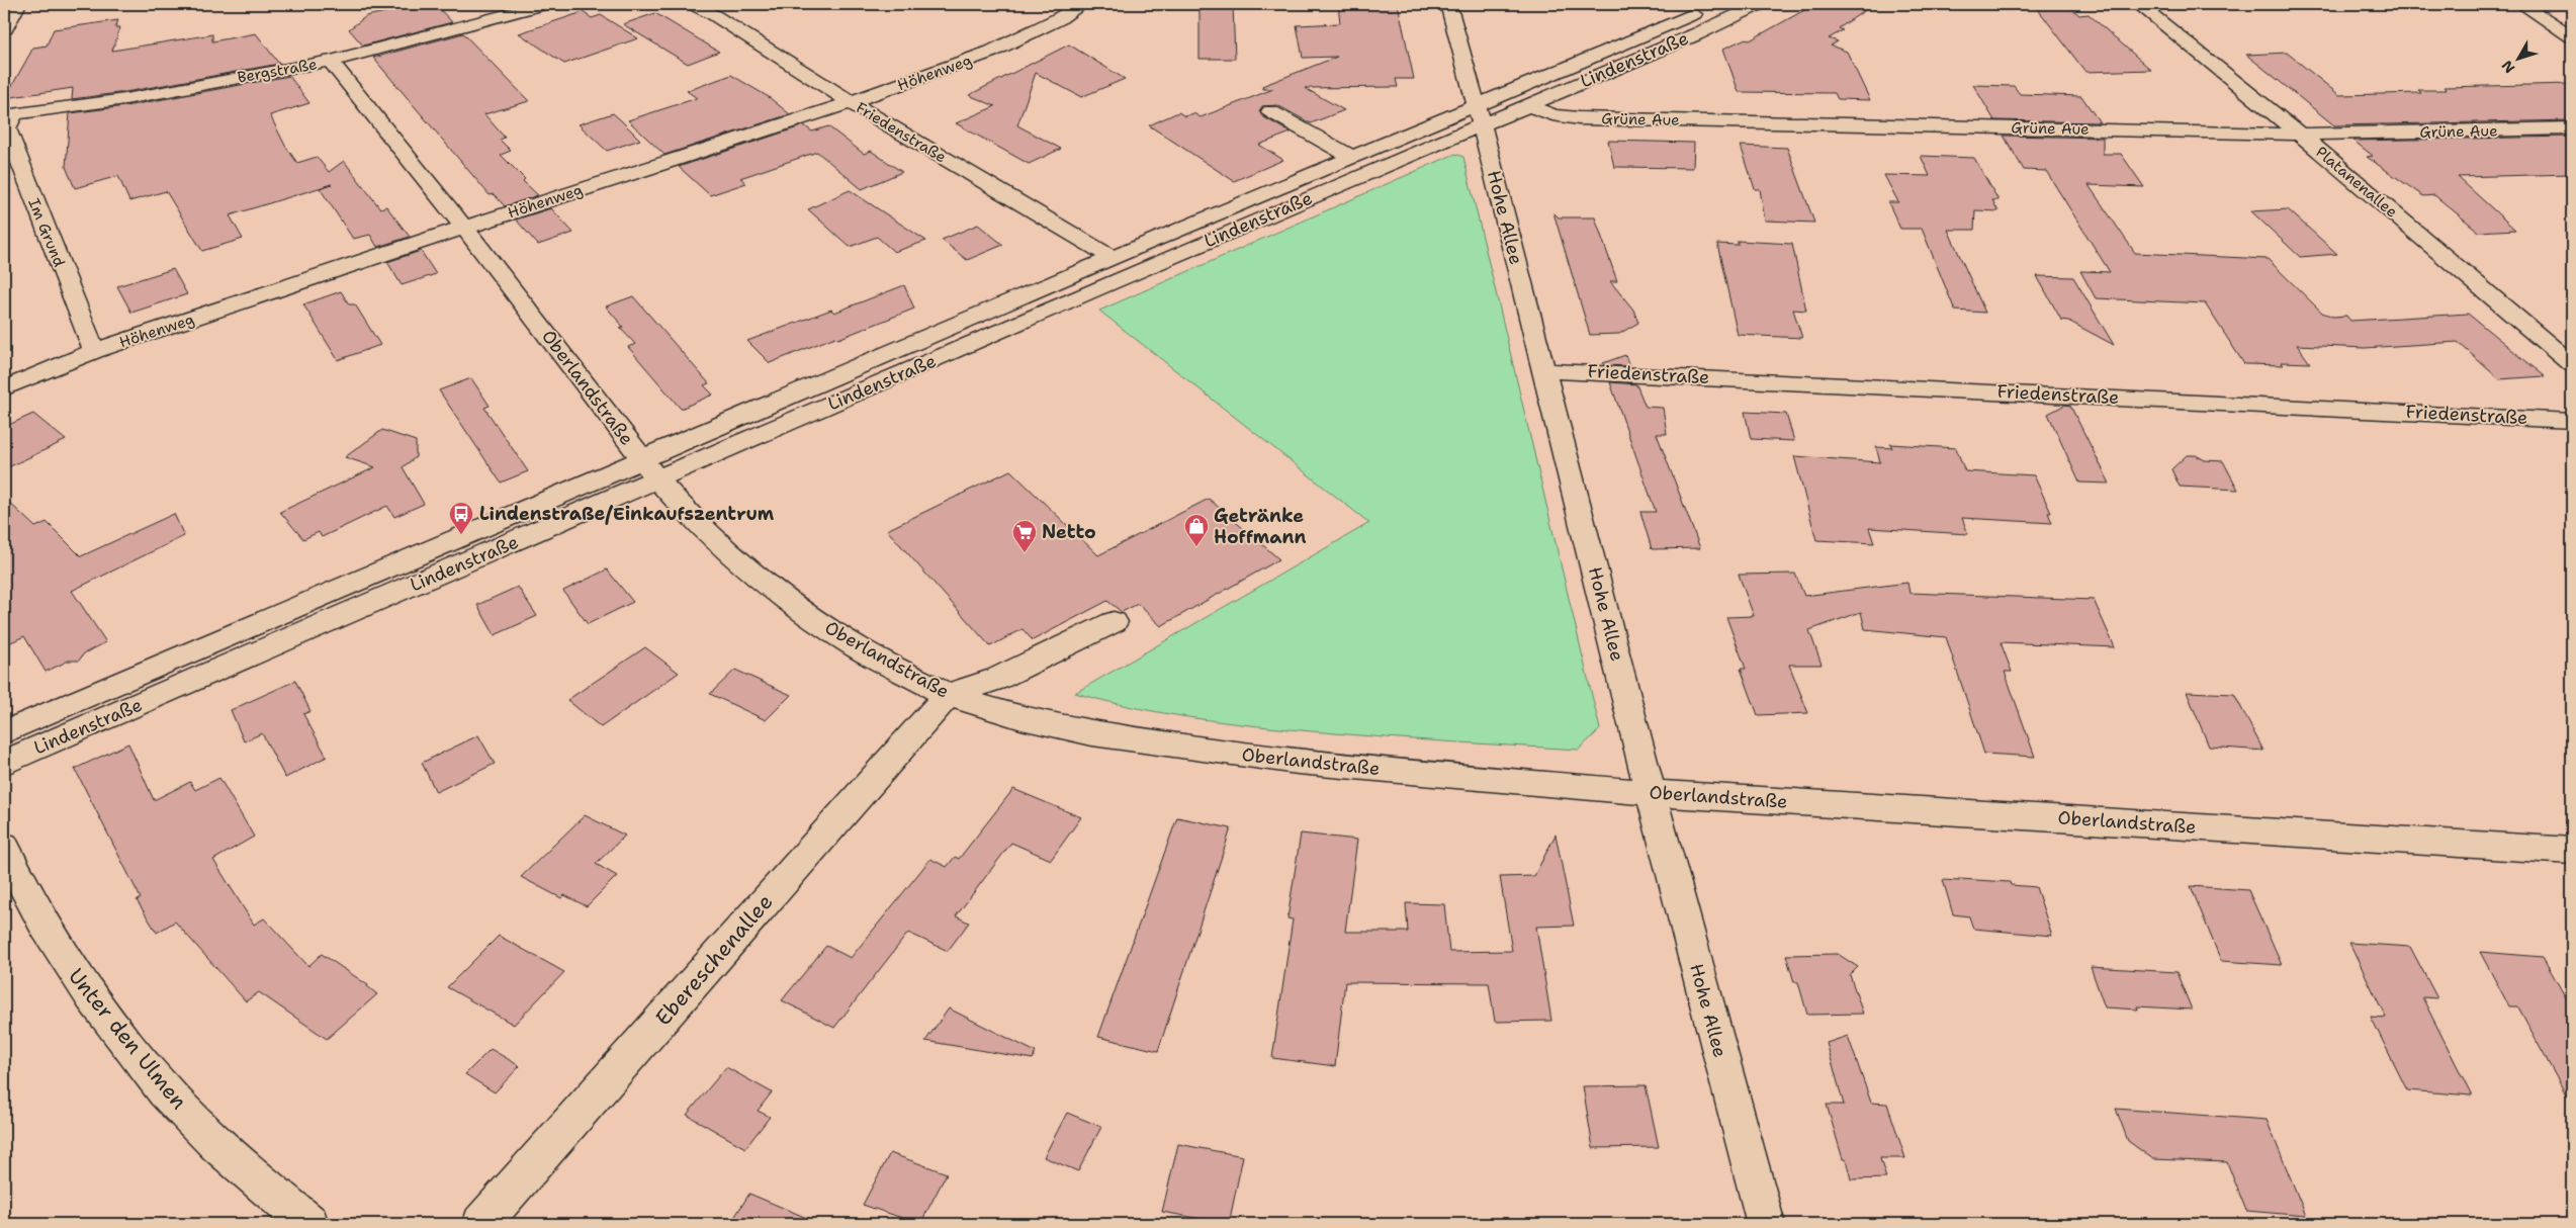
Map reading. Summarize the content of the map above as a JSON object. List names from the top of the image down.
{
  "streets": {
    "street": [
      "Lindenstraße",
      "Bergstraße",
      "Höhenweg",
      "Grüne Aue",
      "Friedenstraße",
      "Platanenallee",
      "Hohe Allee",
      "Im Grund",
      "Oberlandstraße",
      "Ebereschenallee",
      "Unter den Ulmen"
    ]
  },
  "crossings": [
    ["Lindenstraße", "Grüne Aue"],
    ["Lindenstraße", "Friedenstraße"],
    ["Lindenstraße", "Hohe Allee"],
    ["Lindenstraße", "Oberlandstraße"],
    ["Bergstraße", "Im Grund"],
    ["Bergstraße", "Oberlandstraße"],
    ["Höhenweg", "Friedenstraße"],
    ["Höhenweg", "Im Grund"],
    ["Höhenweg", "Oberlandstraße"],
    ["Grüne Aue", "Platanenallee"],
    ["Friedenstraße", "Hohe Allee"],
    ["Hohe Allee", "Oberlandstraße"],
    ["Oberlandstraße", "Ebereschenallee"]
  ],
  "places": {
    "bus stop": ["Lindenstraße/Einkaufszentrum"],
    "shop": ["Getränke Hoffmann"],
    "supermarket": ["Netto"]
  },
  "north": "bottom left"
}
